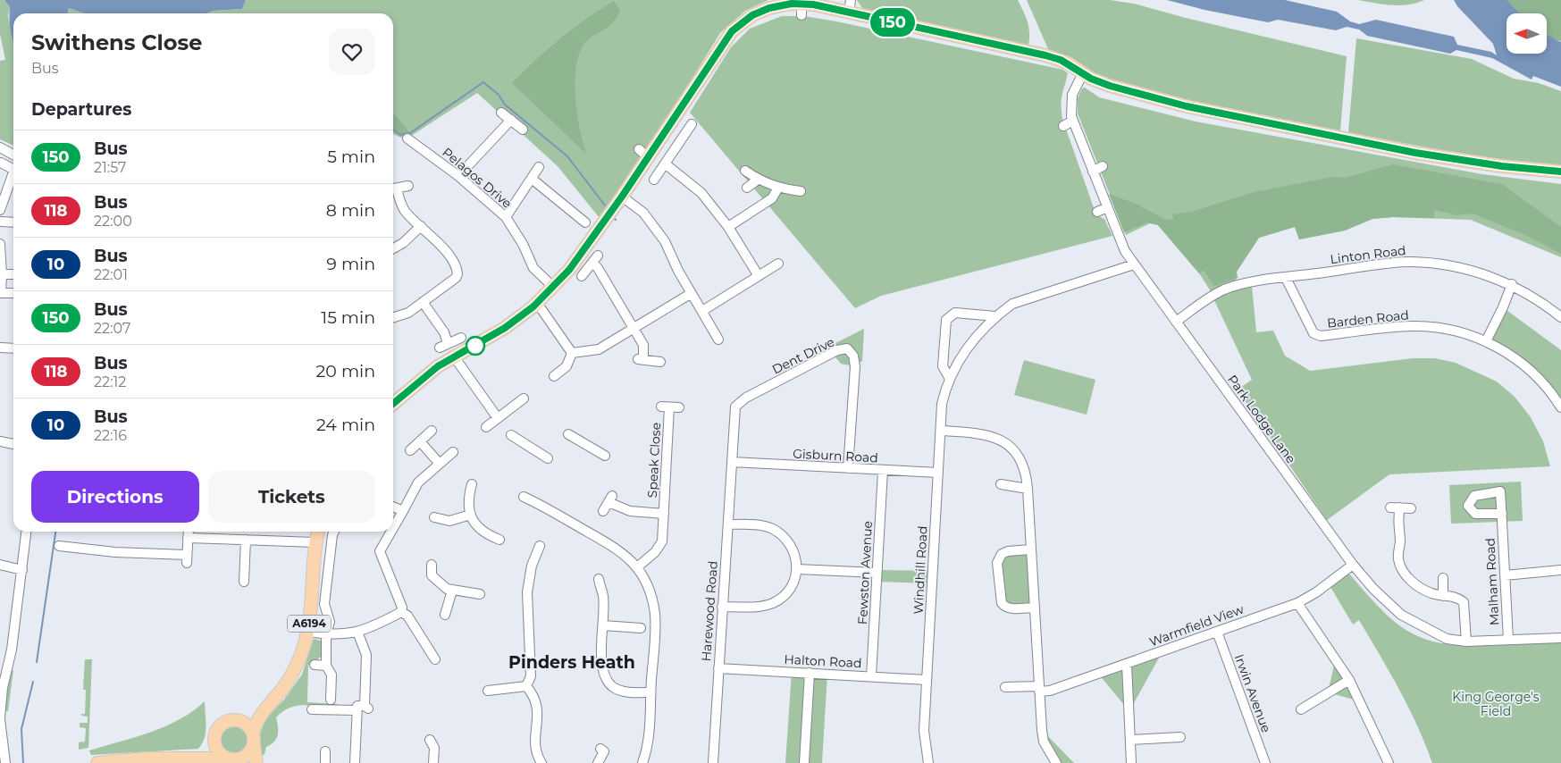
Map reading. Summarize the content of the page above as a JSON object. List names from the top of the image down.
{
  "streets": {
    "main road": ["A6194"],
    "street": [
      "Pelagos Drive",
      "Linton Road",
      "Barden Road",
      "Dent Drive",
      "Park Lodge Lane",
      "Gisburn Road",
      "Speak Close",
      "Windhill Road",
      "Fewston Avenue",
      "Malham Road",
      "Harewood Road",
      "Warmfield View",
      "Halton Road",
      "Irwin Avenue"
    ]
  },
  "crossings": [
    ["Linton Road", "Barden Road"],
    ["Linton Road", "Park Lodge Lane"],
    ["Dent Drive", "Gisburn Road"],
    ["Dent Drive", "Harewood Road"],
    ["Park Lodge Lane", "Windhill Road"],
    ["Park Lodge Lane", "Malham Road"],
    ["Park Lodge Lane", "Warmfield View"],
    ["Gisburn Road", "Windhill Road"],
    ["Gisburn Road", "Fewston Avenue"],
    ["Gisburn Road", "Harewood Road"],
    ["Windhill Road", "Halton Road"],
    ["Fewston Avenue", "Halton Road"],
    ["Harewood Road", "Halton Road"],
    ["Warmfield View", "Irwin Avenue"]
  ],
  "districts": ["Pinders Heath"],
  "parks": ["King George's Field"],
  "lines": ["bus line 150"],
  "north": "left",
  "page": {
    "on_map": "150",
    "heading": [
      ["Swithens Close", "Bus"],
      "Departures"
    ],
    "list": [
      {
        "mark": "150",
        "name": "Bus",
        "note": "21:57",
        "value": "5 min"
      },
      {
        "mark": "118",
        "name": "Bus",
        "note": "22:00",
        "value": "8 min"
      },
      {
        "mark": "10",
        "name": "Bus",
        "note": "22:01",
        "value": "9 min"
      },
      {
        "mark": "150",
        "name": "Bus",
        "note": "22:07",
        "value": "15 min"
      },
      {
        "mark": "118",
        "name": "Bus",
        "note": "22:12",
        "value": "20 min"
      },
      {
        "mark": "10",
        "name": "Bus",
        "note": "22:16",
        "value": "24 min"
      }
    ],
    "buttons": ["Directions", "Tickets"]
  }
}
